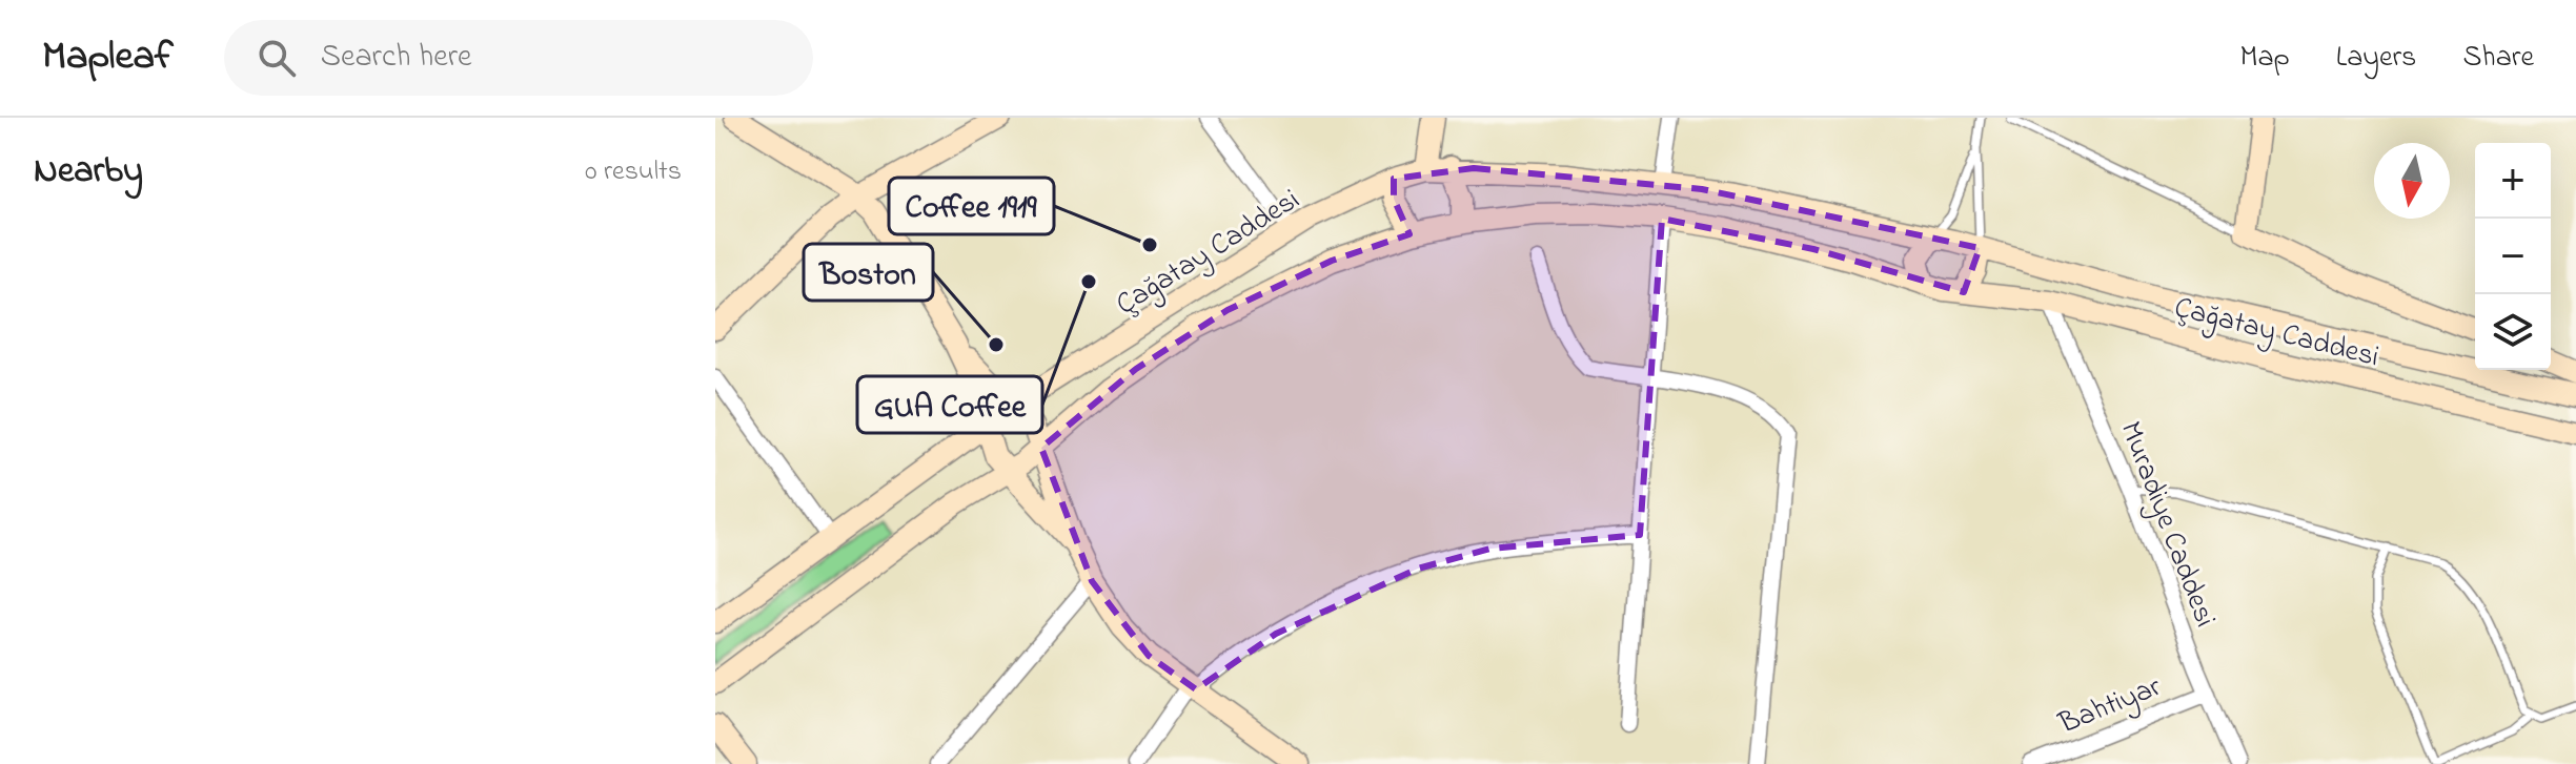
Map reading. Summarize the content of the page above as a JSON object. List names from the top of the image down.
{
  "streets": {
    "main road": ["Çağatay Caddesi"],
    "street": ["Muradiye Caddesi", "Bahtiyar"]
  },
  "crossings": [
    ["Çağatay Caddesi", "Muradiye Caddesi"],
    ["Muradiye Caddesi", "Bahtiyar"]
  ],
  "places": ["Coffee 1919", "GUA Coffee", "Boston"],
  "north": "bottom",
  "page": {
    "header": "Mapleaf",
    "search": "Search here",
    "nav": ["Map", "Layers", "Share"],
    "heading": ["Nearby", "0 results"],
    "map_buttons": ["+", "−"]
  }
}
